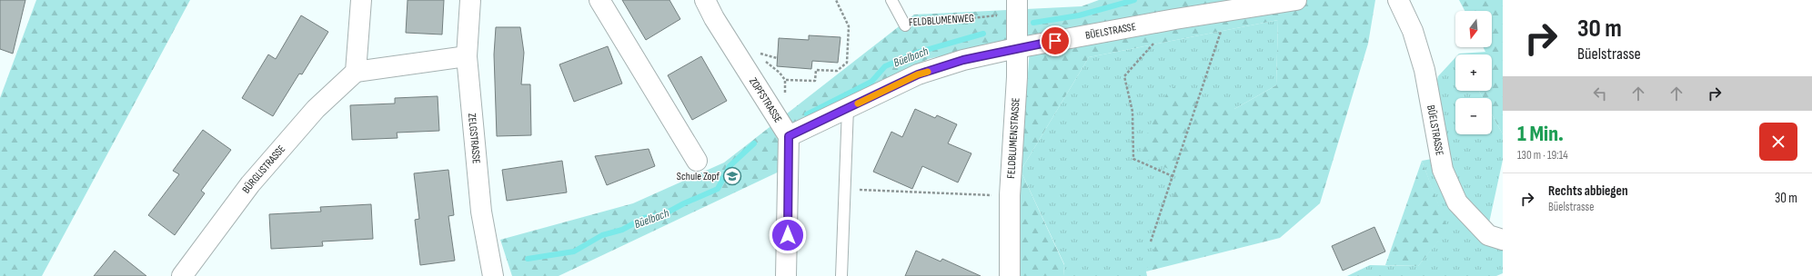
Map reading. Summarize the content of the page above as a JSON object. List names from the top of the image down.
{
  "streets": {
    "street": [
      "BÜELSTRASSE",
      "ZOPFSTRASSE",
      "FELDBLUMENSTRASSE",
      "ZELGSTRASSE",
      "BÜRGLISTRASSE"
    ],
    "lane": ["FELDBLUMENWEG"]
  },
  "crossings": [
    ["BÜELSTRASSE", "ZOPFSTRASSE"],
    ["BÜELSTRASSE", "FELDBLUMENSTRASSE"]
  ],
  "water": ["Büelbach"],
  "places": {
    "school or university": ["Schule Zopf"]
  },
  "north": "bottom",
  "page": {
    "turn": ["30 m", "Büelstrasse"],
    "map_buttons": ["+", "−"],
    "heading": ["1 Min.", "130 m · 19:14"],
    "list": [
      {
        "name": "Rechts abbiegen",
        "note": "Büelstrasse",
        "value": "30 m"
      }
    ]
  }
}
